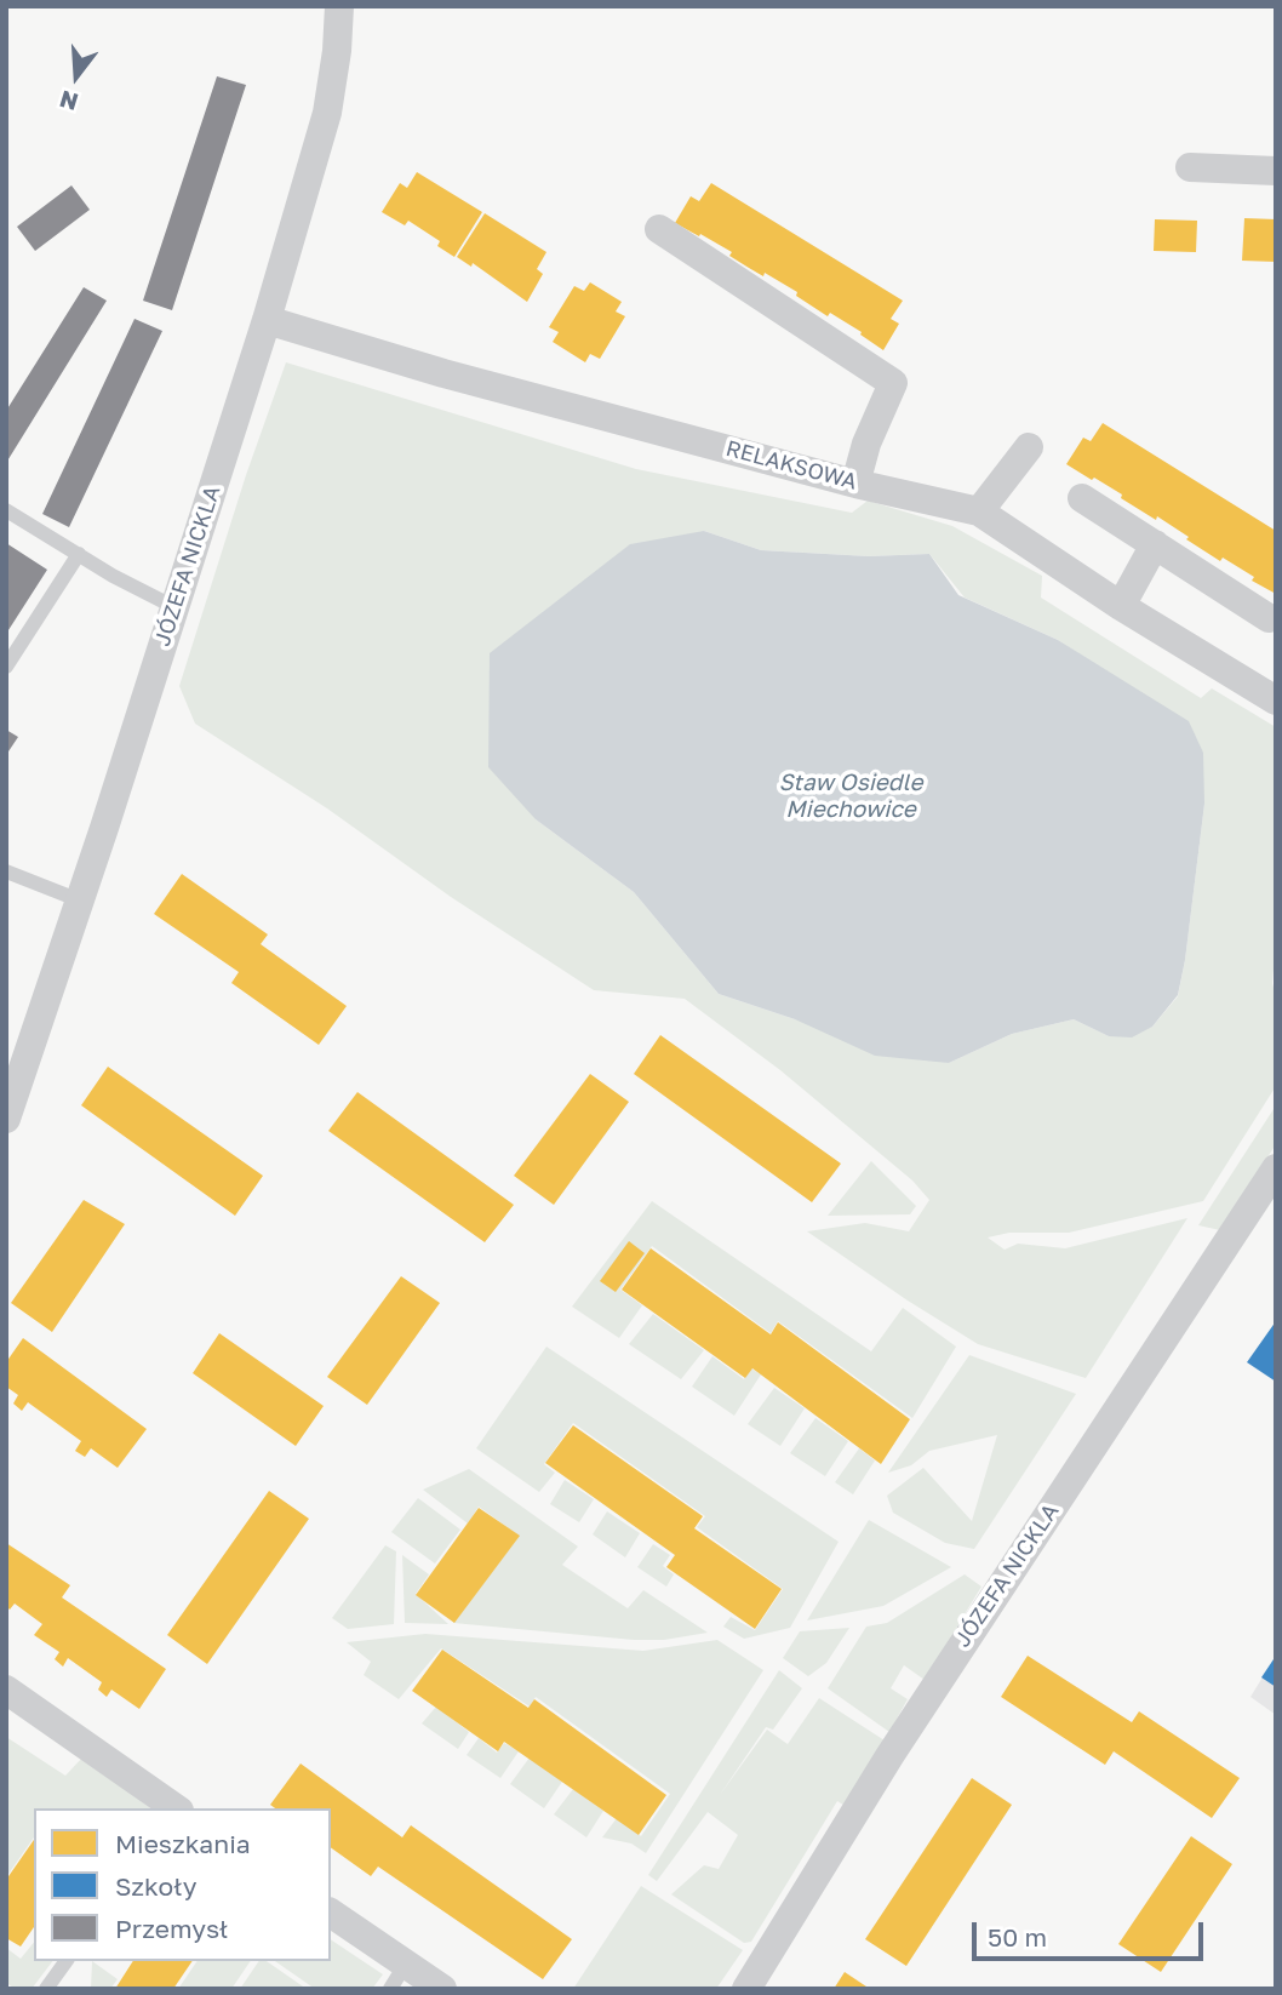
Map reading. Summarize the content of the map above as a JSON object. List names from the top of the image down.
{
  "streets": {
    "street": ["RELAKSOWA", "JÓZEFA NICKLA"]
  },
  "crossings": [
    ["RELAKSOWA", "JÓZEFA NICKLA"]
  ],
  "water": ["Staw Osiedle Miechowice"],
  "legend": ["Mieszkania", "Szkoły", "Przemysł"],
  "scale_bar": "50 m",
  "north": "bottom"
}
